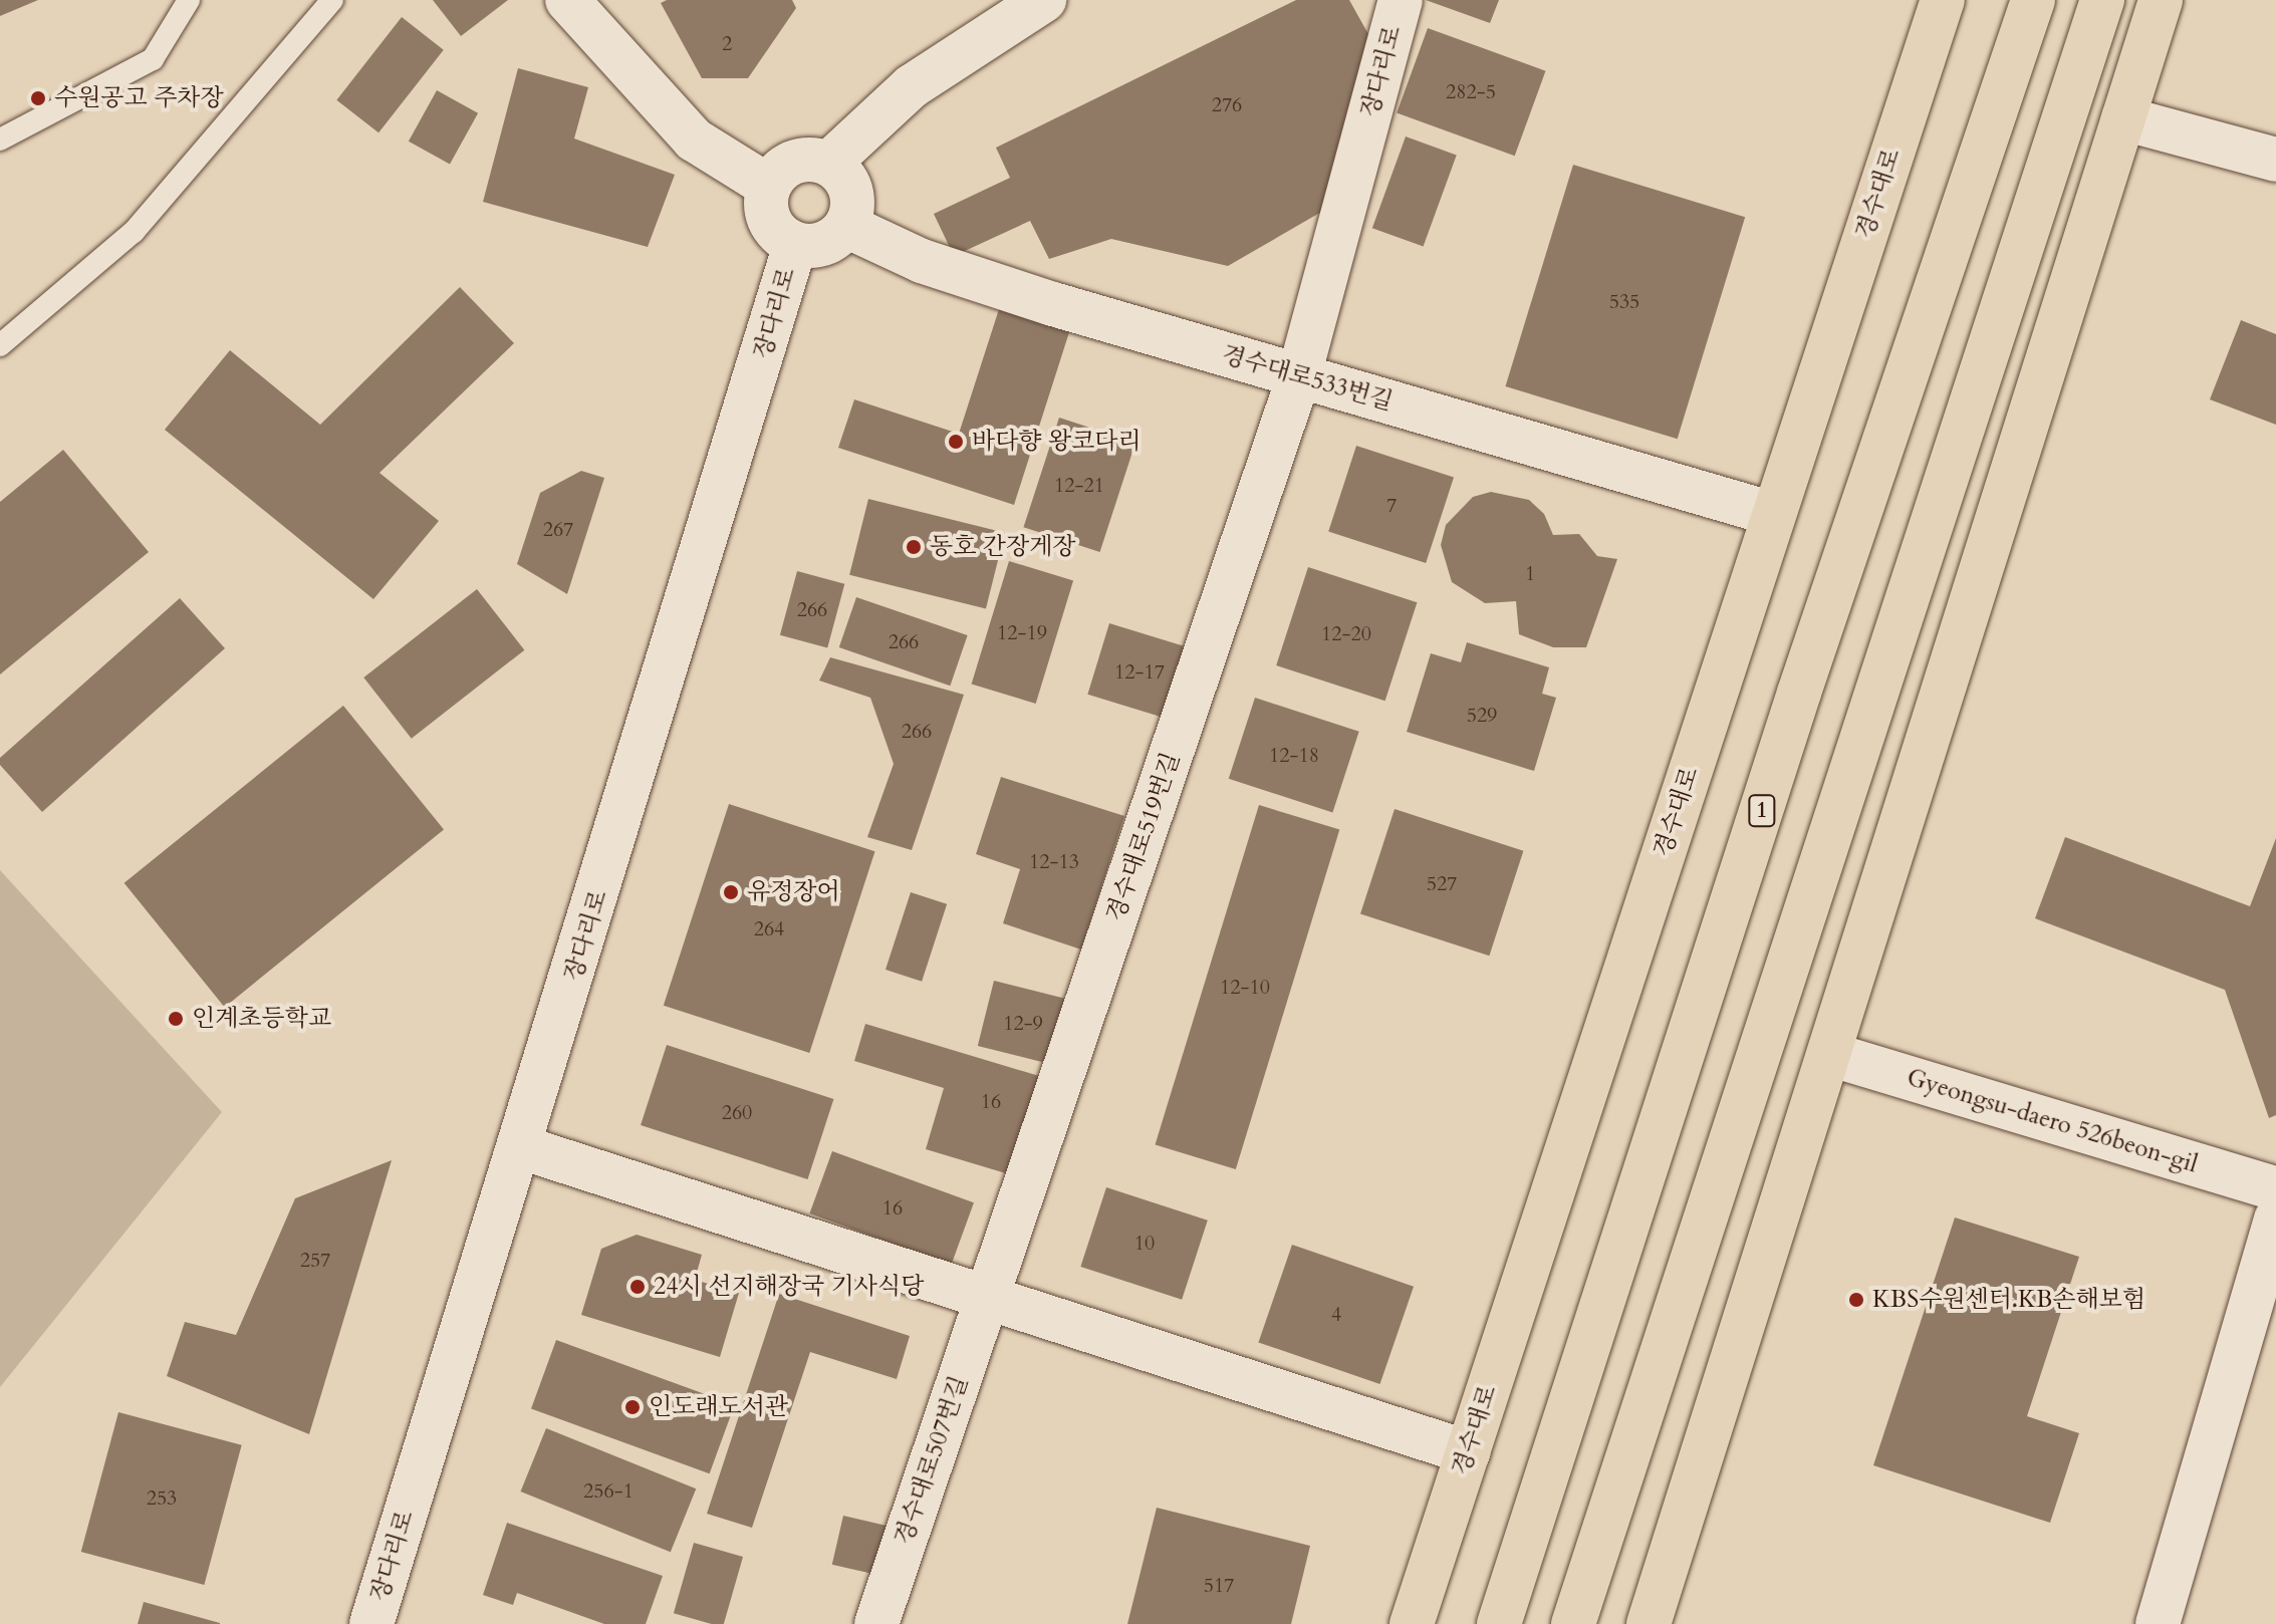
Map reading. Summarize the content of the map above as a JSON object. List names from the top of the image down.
{
  "streets": {
    "main road": ["경수대로", "1"],
    "street": [
      "장다리로",
      "경수대로533번길",
      "경수대로519번길",
      "Gyeongsu-daero 526beon-gil",
      "경수대로507번길"
    ]
  },
  "crossings": [
    ["장다리로", "경수대로533번길"],
    ["장다리로", "경수대로519번길"],
    ["경수대로", "경수대로533번길"],
    ["경수대로533번길", "경수대로519번길"],
    ["경수대로519번길", "경수대로507번길"]
  ],
  "places": [
    "수원공고 주차장",
    "바다향 왕코다리",
    "동호 간장게장",
    "유정장어",
    "인계초등학교",
    "24시 선지해장국 기사식당",
    "KBS수원센터.KB손해보험",
    "인도래도서관"
  ],
  "house_numbers": [
    "2",
    "282-5",
    "276",
    "535",
    "12-21",
    "7",
    "267",
    "1",
    "266",
    "12-19",
    "12-20",
    "266",
    "12-17",
    "529",
    "266",
    "12-18",
    "12-13",
    "527",
    "264",
    "12-10",
    "12-9",
    "16",
    "260",
    "16",
    "10",
    "257",
    "4",
    "256-1",
    "253",
    "517"
  ]
}
